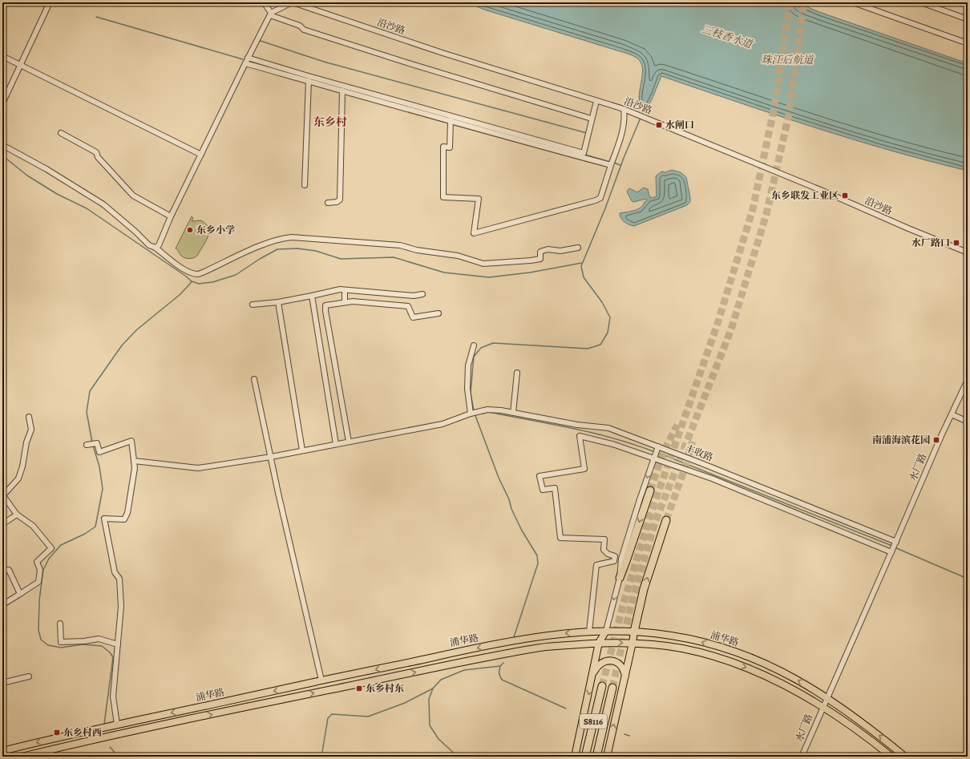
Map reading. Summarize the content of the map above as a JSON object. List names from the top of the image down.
{
  "streets": {
    "highway": ["S8116"],
    "main road": ["浦华路"],
    "street": ["沿沙路", "丰收路", "水厂路"]
  },
  "crossings": [
    ["丰收路", "水厂路"],
    ["水厂路", "浦华路"]
  ],
  "districts": ["东乡村"],
  "water": ["三枝香水道", "珠江后航道"],
  "places": {
    "transit": [
      "水闸口",
      "东乡联发工业区",
      "水厂路口",
      "南浦海滨花园",
      "东乡村东",
      "东乡村西"
    ],
    "other": ["东乡小学"]
  }
}
